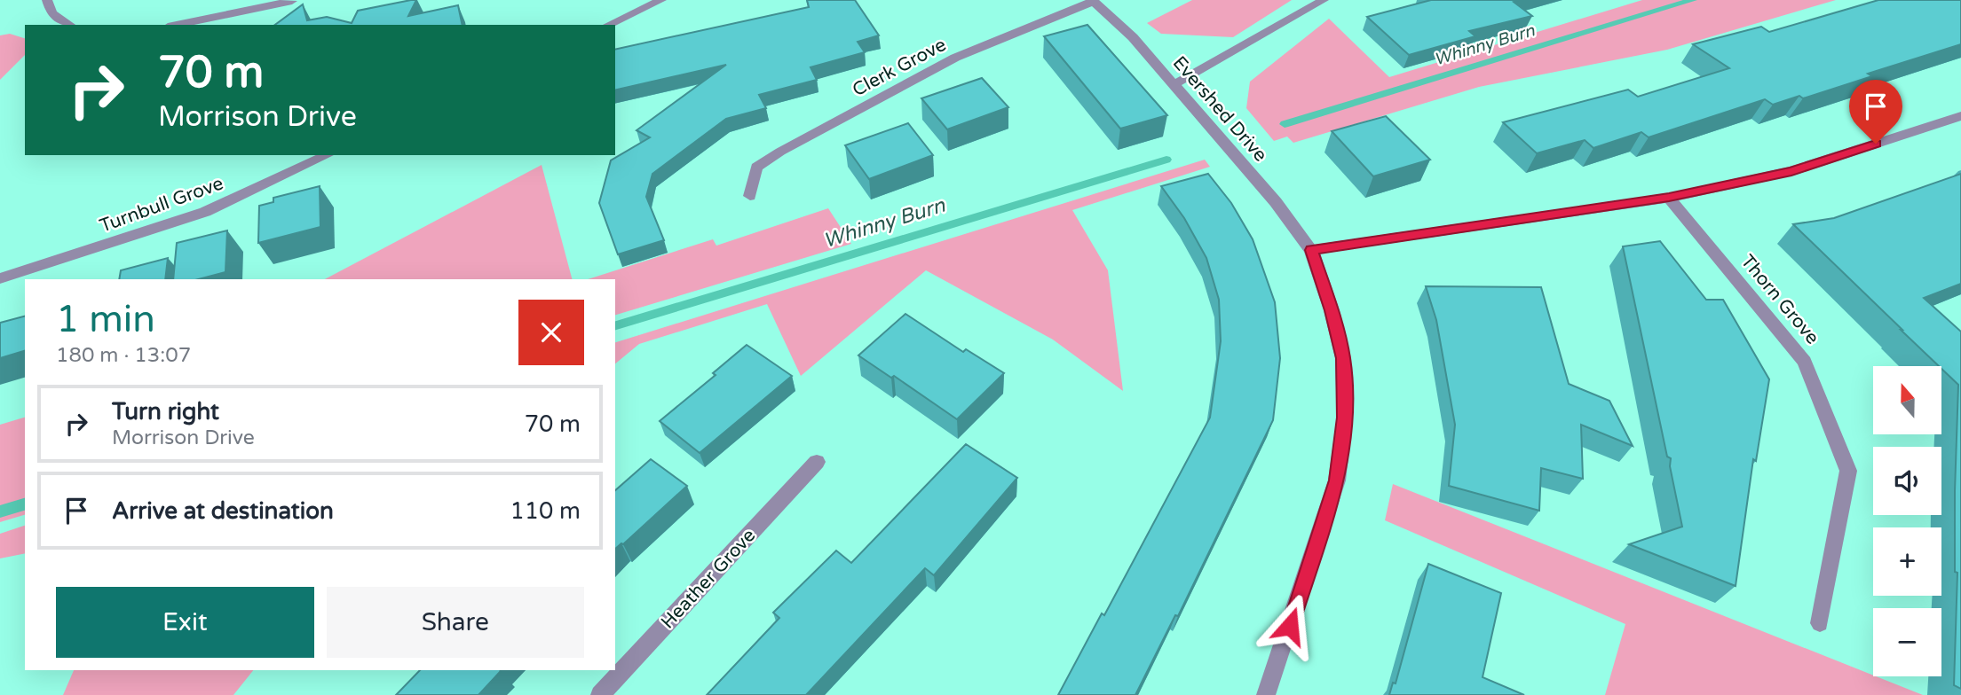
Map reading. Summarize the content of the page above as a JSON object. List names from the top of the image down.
{
  "streets": {
    "street": [
      "Clerk Grove",
      "Evershed Drive",
      "Turnbull Grove",
      "Thorn Grove",
      "Heather Grove"
    ]
  },
  "crossings": [
    ["Clerk Grove", "Evershed Drive"]
  ],
  "water": ["Whinny Burn"],
  "north": "top",
  "page": {
    "turn": ["70 m", "Morrison Drive"],
    "heading": ["1 min", "180 m · 13:07"],
    "map_buttons": ["+", "−"],
    "list": [
      {
        "name": "Turn right",
        "note": "Morrison Drive",
        "value": "70 m"
      },
      {
        "name": "Arrive at destination",
        "value": "110 m"
      }
    ],
    "buttons": ["Exit", "Share"]
  }
}
